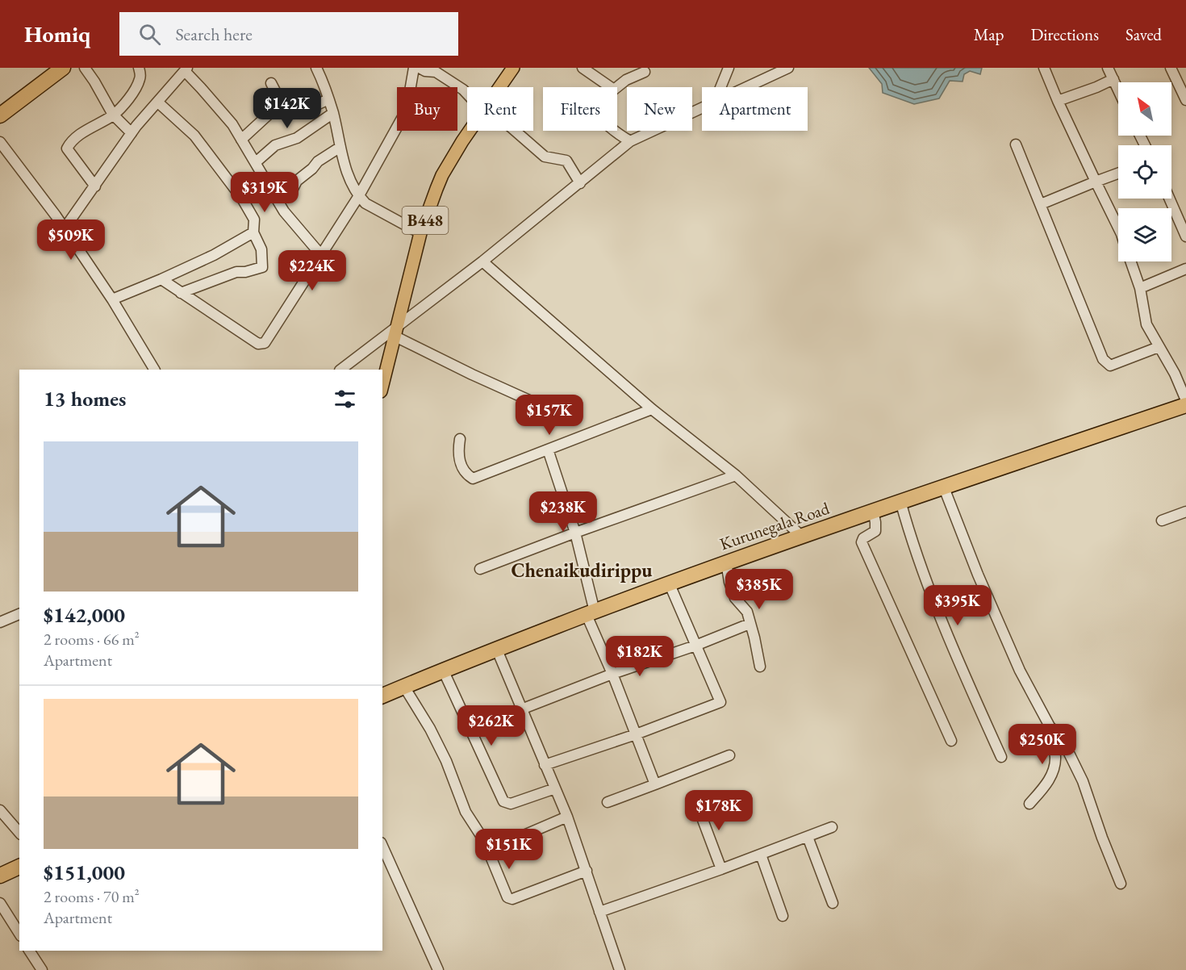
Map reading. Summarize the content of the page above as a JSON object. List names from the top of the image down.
{
  "streets": {
    "highway": ["Kurunegala Road"],
    "main road": ["B448"]
  },
  "districts": ["Chenaikudirippu"],
  "north": "top left",
  "page": {
    "header": "Homiq",
    "search": "Search here",
    "nav": ["Map", "Directions", "Saved"],
    "chip": [
      "Buy",
      "Rent",
      "Filters",
      "New",
      "Apartment"
    ],
    "price": [
      "$142K",
      "$319K",
      "$509K",
      "$224K",
      "$157K",
      "$238K",
      "$385K",
      "$395K",
      "$182K",
      "$262K",
      "$250K",
      "$178K",
      "$151K"
    ],
    "heading": "13 homes",
    "list": [
      {
        "name": "$142,000",
        "note": "2 rooms · 66 m² · Apartment"
      },
      {
        "name": "$151,000",
        "note": "2 rooms · 70 m² · Apartment"
      }
    ]
  }
}
